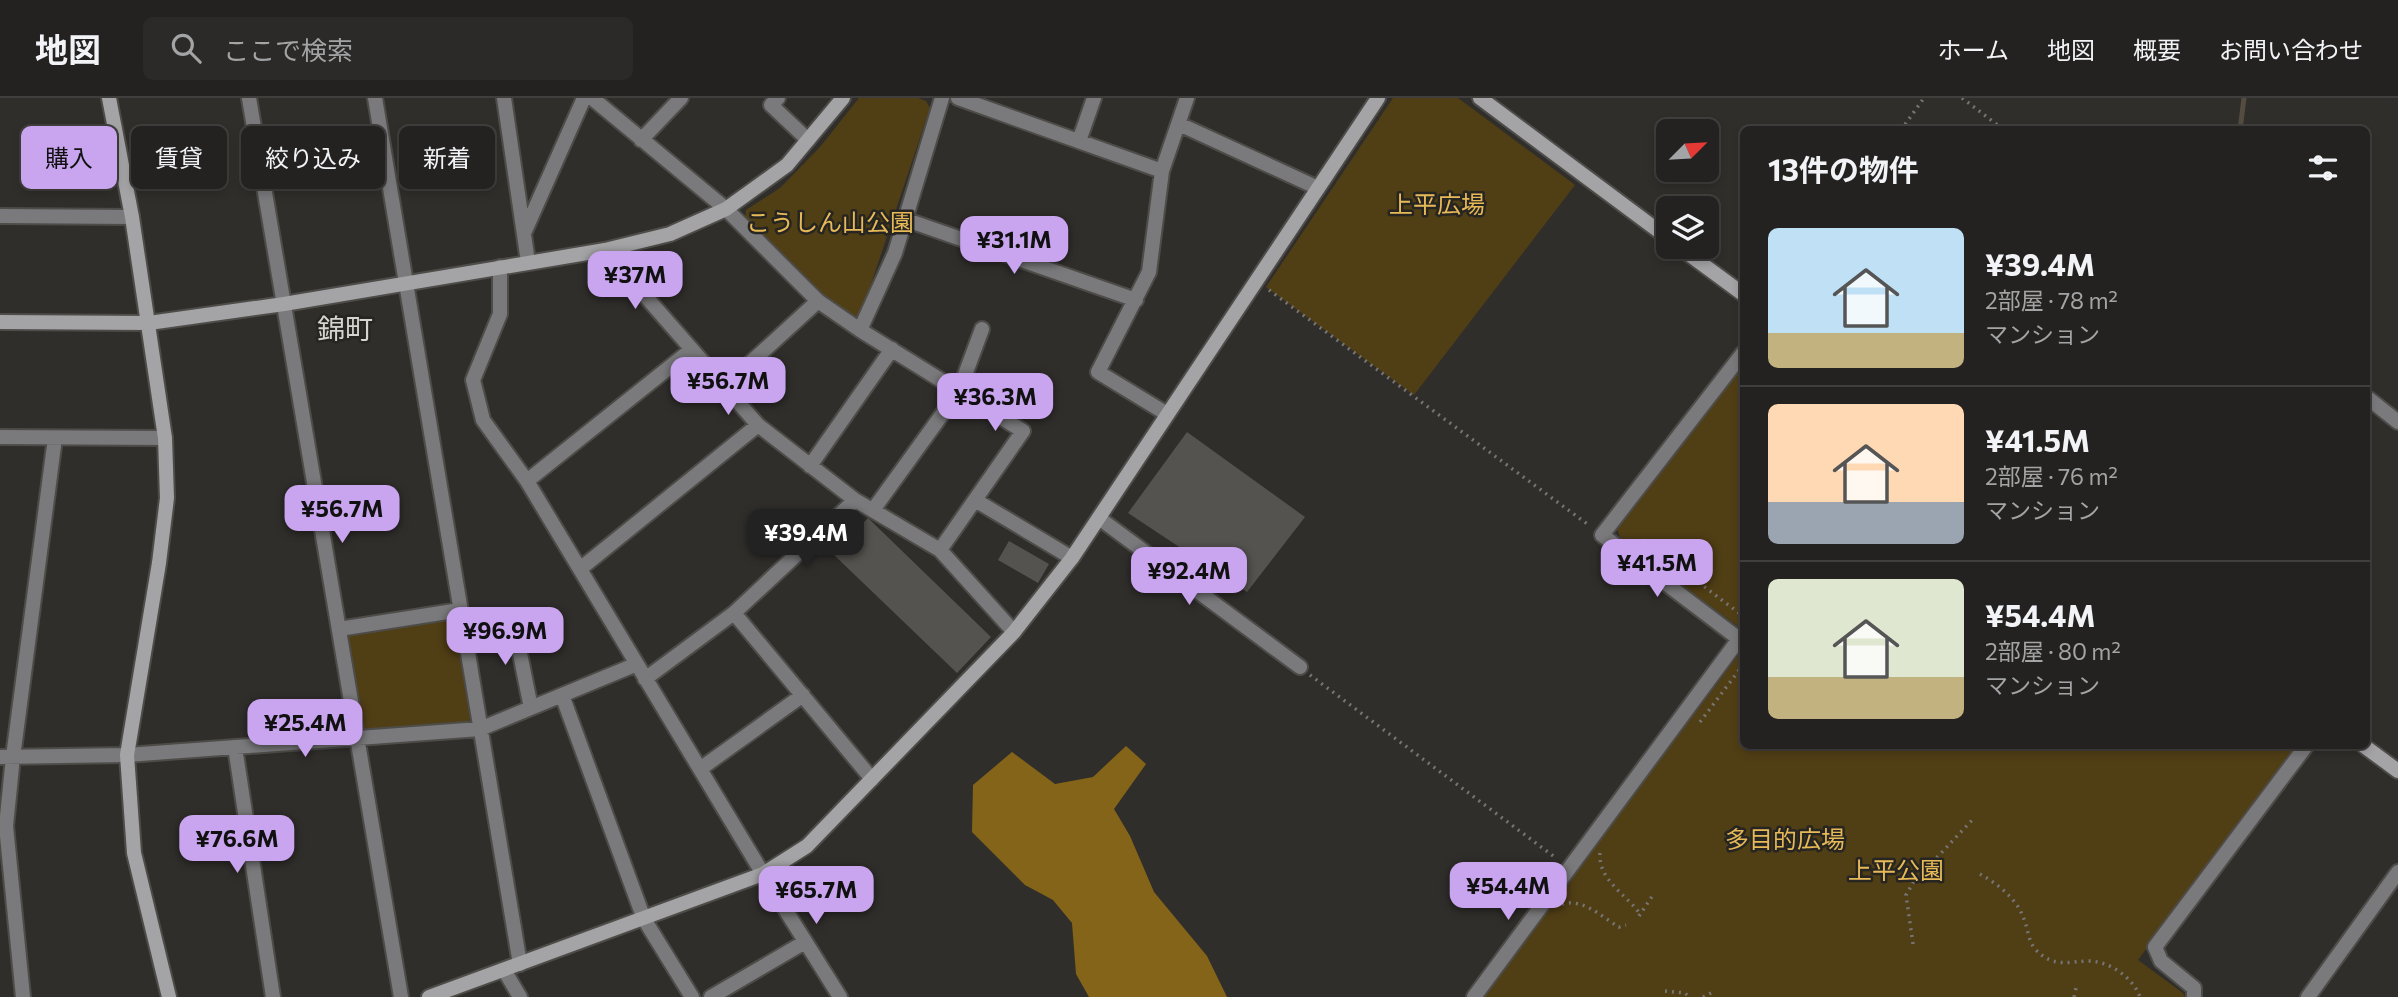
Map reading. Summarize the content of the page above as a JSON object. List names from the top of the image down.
{
  "districts": ["錦町"],
  "parks": [
    "上平広場",
    "こうしん山公園",
    "多目的広場",
    "上平公園"
  ],
  "north": "top right",
  "page": {
    "header": "地図",
    "search": "ここで検索",
    "nav": [
      "ホーム",
      "地図",
      "概要",
      "お問い合わせ"
    ],
    "chip": [
      "購入",
      "賃貸",
      "絞り込み",
      "新着"
    ],
    "heading": "13件の物件",
    "list": [
      {
        "name": "¥39.4M",
        "note": "2部屋 · 78 m² · マンション"
      },
      {
        "name": "¥41.5M",
        "note": "2部屋 · 76 m² · マンション"
      },
      {
        "name": "¥54.4M",
        "note": "2部屋 · 80 m² · マンション"
      }
    ],
    "price": [
      "¥31.1M",
      "¥37M",
      "¥56.7M",
      "¥36.3M",
      "¥56.7M",
      "¥39.4M",
      "¥41.5M",
      "¥92.4M",
      "¥96.9M",
      "¥25.4M",
      "¥76.6M",
      "¥54.4M",
      "¥65.7M"
    ]
  }
}
